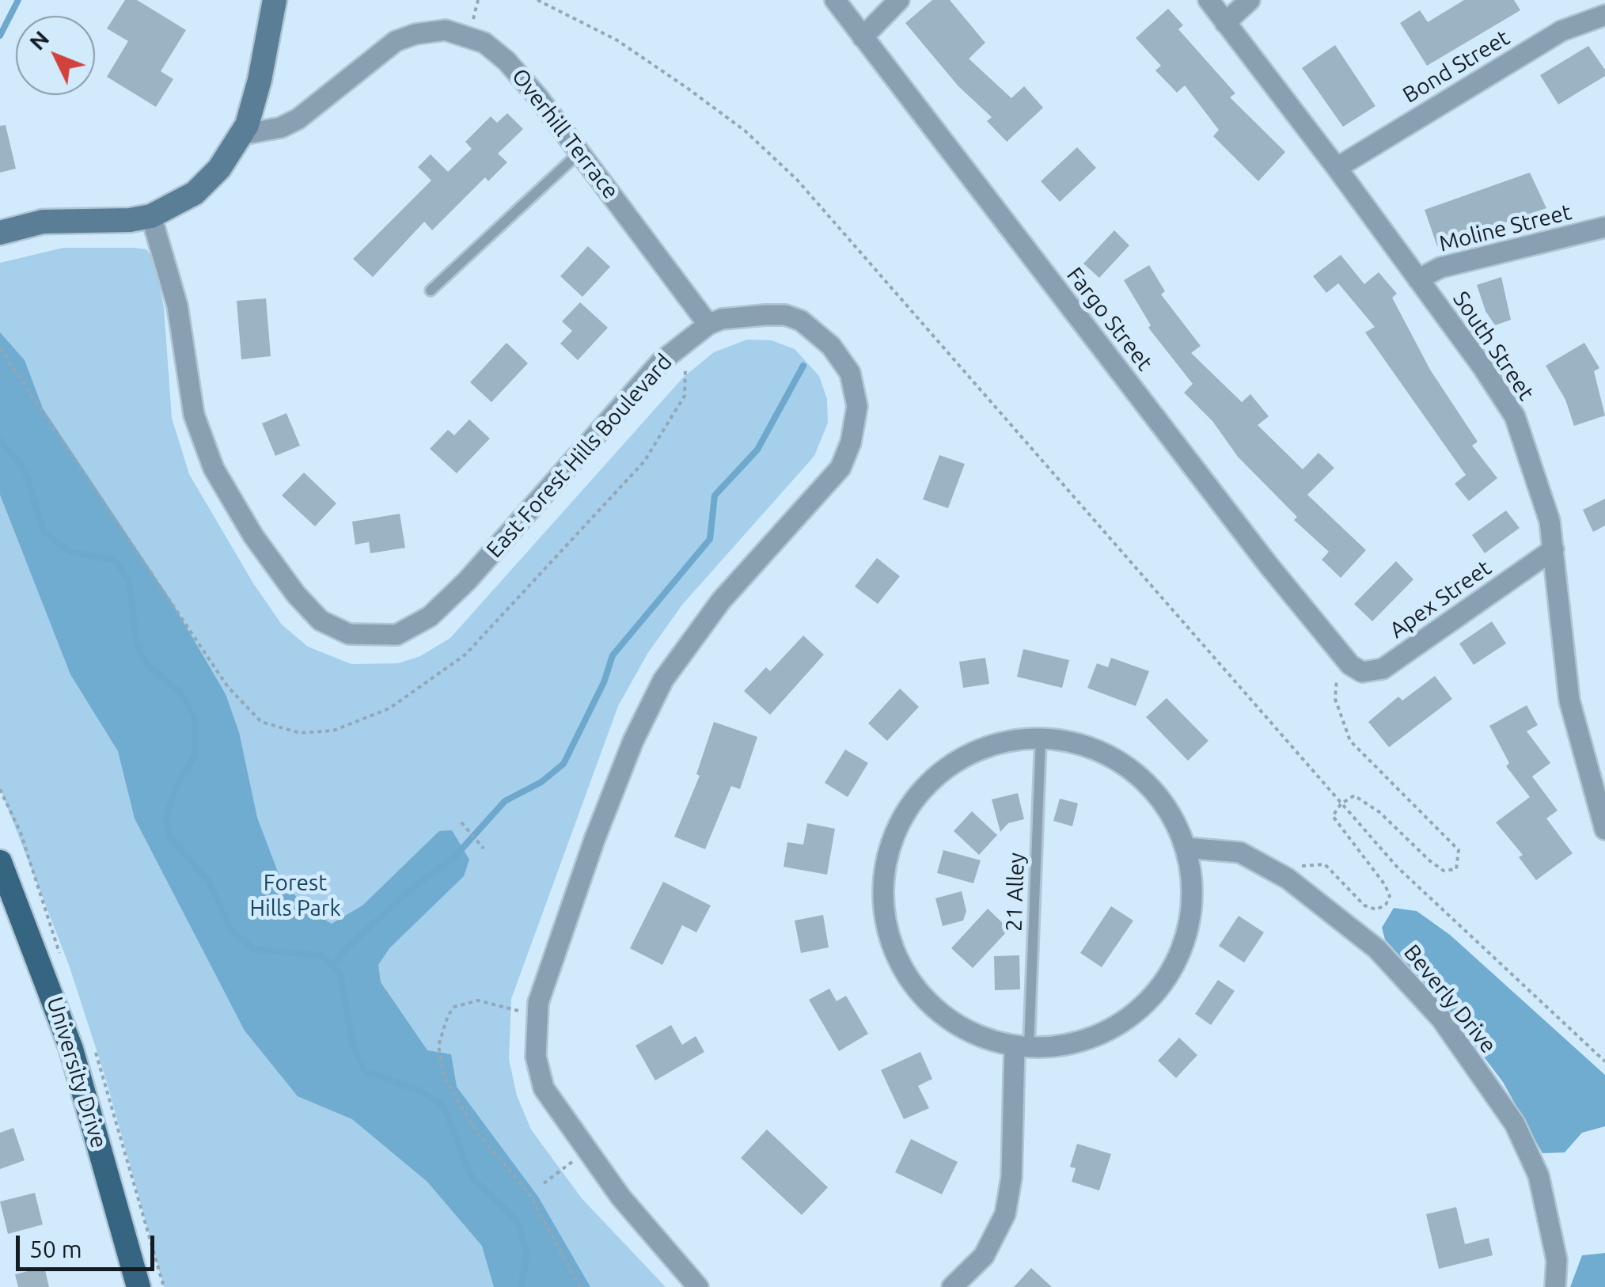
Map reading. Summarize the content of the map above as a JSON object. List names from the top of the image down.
{
  "streets": {
    "main road": ["University Drive"],
    "street": [
      "Bond Street",
      "Overhill Terrace",
      "Moline Street",
      "Fargo Street",
      "South Street",
      "East Forest Hills Boulevard",
      "Apex Street",
      "Beverly Drive"
    ],
    "lane": ["21 Alley"]
  },
  "crossings": [
    ["Bond Street", "South Street"],
    ["Overhill Terrace", "East Forest Hills Boulevard"],
    ["Moline Street", "South Street"],
    ["Fargo Street", "Apex Street"],
    ["South Street", "Apex Street"]
  ],
  "parks": ["Forest Hills Park"],
  "scale_bar": "50 m",
  "north": "top left"
}
